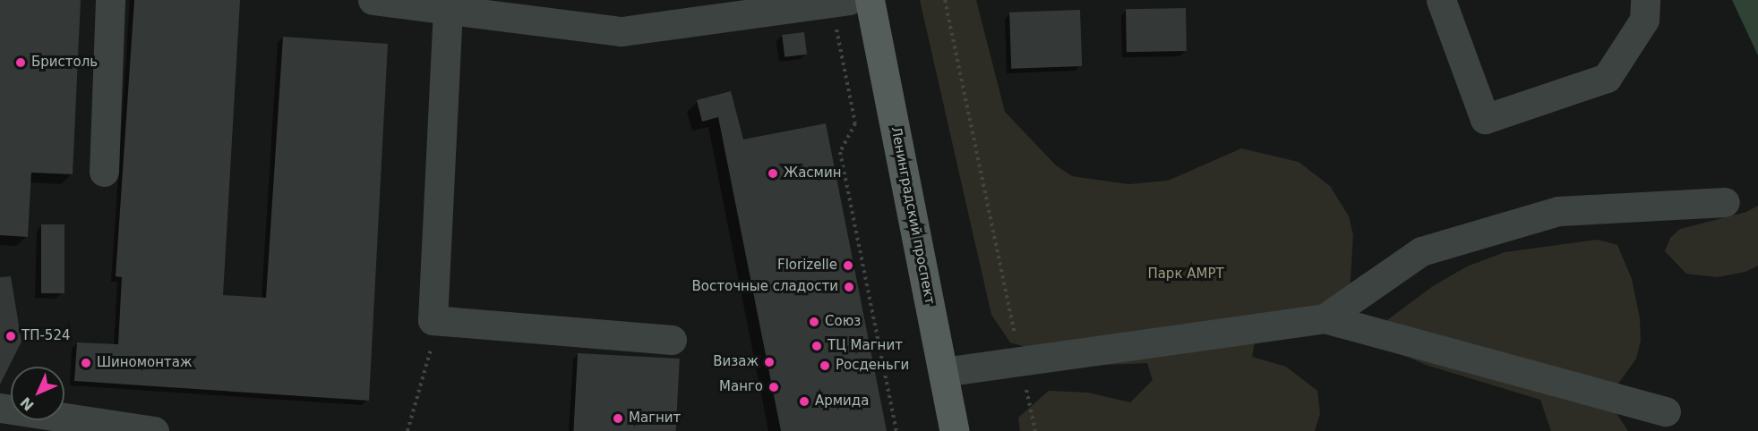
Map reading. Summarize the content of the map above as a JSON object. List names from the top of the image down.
{
  "streets": {
    "main road": ["Ленинградский проспект"]
  },
  "parks": ["Парк АМРТ"],
  "places": [
    "Бристоль",
    "Жасмин",
    "Florizelle",
    "Восточные сладости",
    "Союз",
    "ТП-524",
    "ТЦ Магнит",
    "Визаж",
    "Шиномонтаж",
    "Росденьги",
    "Манго",
    "Армида",
    "Магнит"
  ],
  "north": "bottom left"
}
